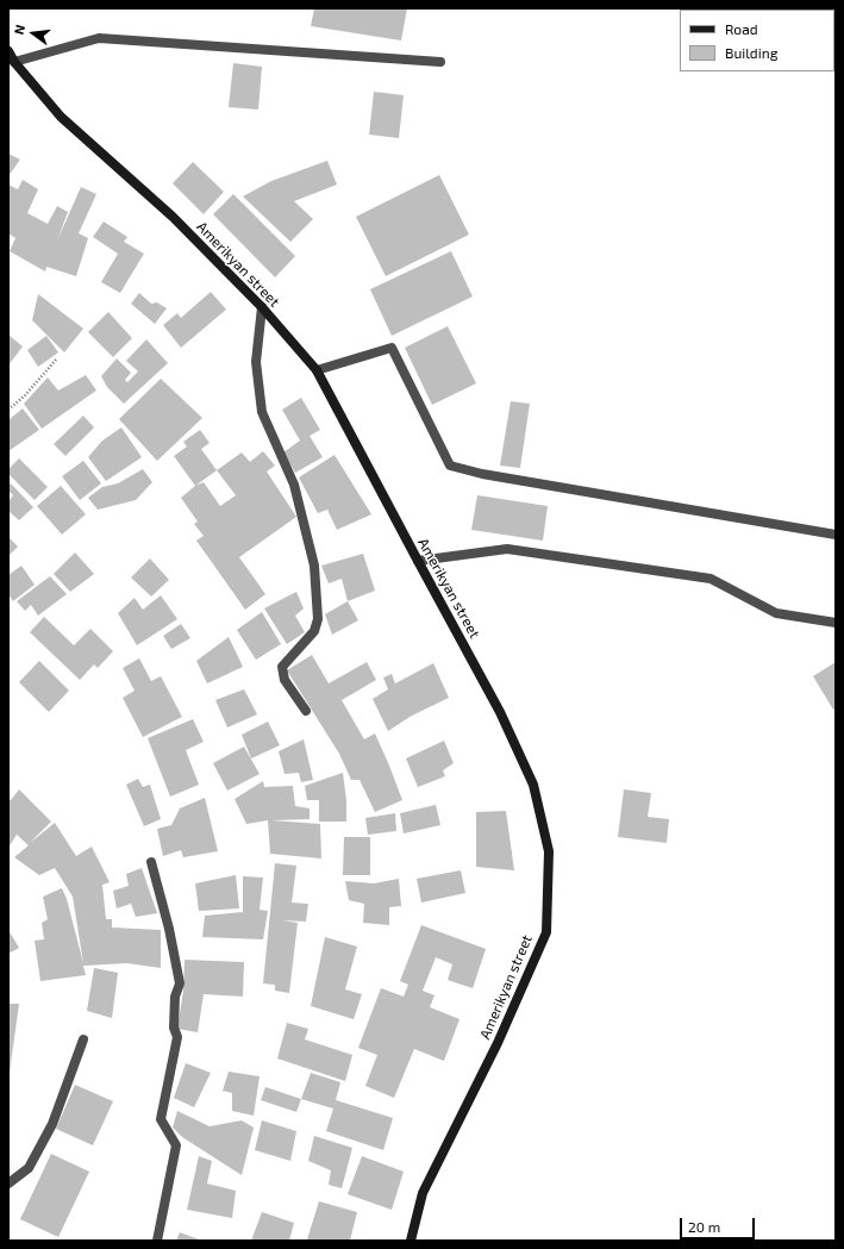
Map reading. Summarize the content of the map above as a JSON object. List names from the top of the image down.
{
  "streets": {
    "street": ["Amerikyan street"]
  },
  "legend": ["Road", "Building"],
  "scale_bar": "20 m",
  "north": "left"
}
